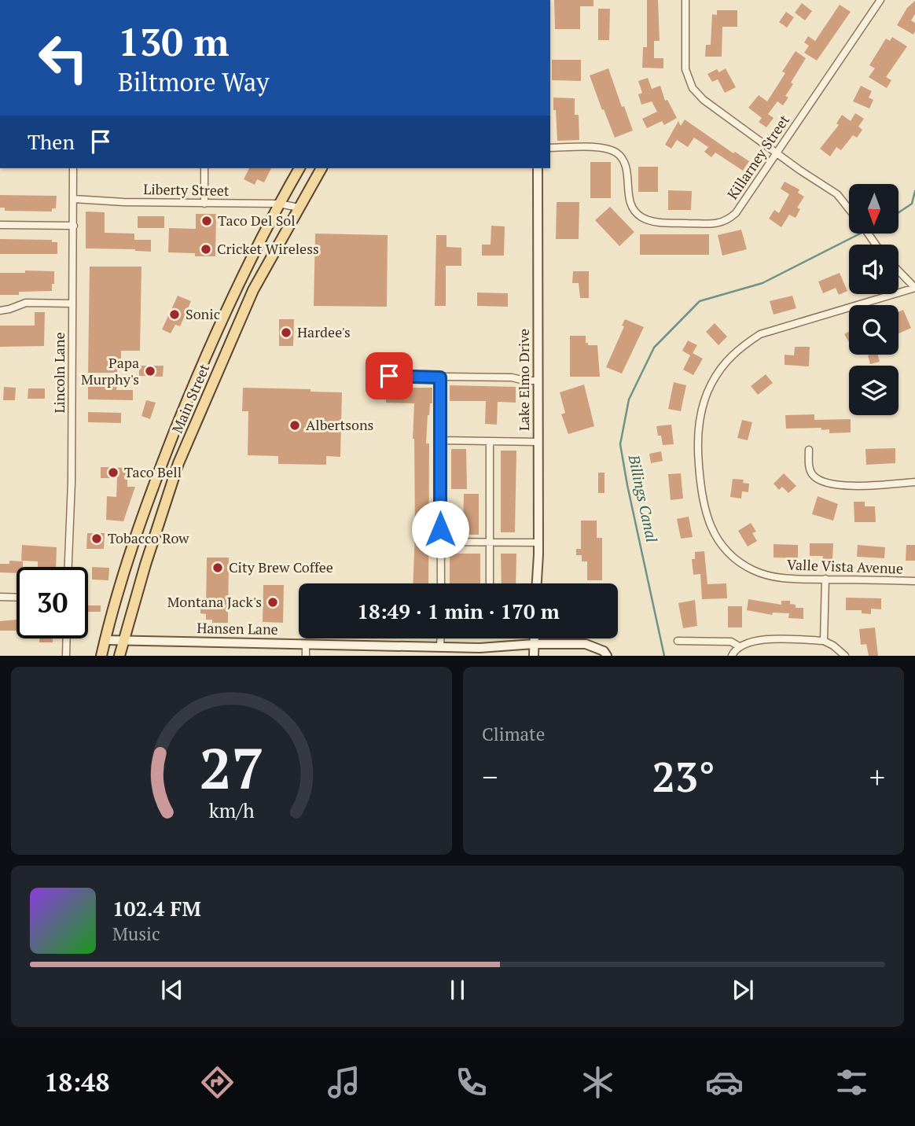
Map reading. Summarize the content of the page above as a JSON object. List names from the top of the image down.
{
  "streets": {
    "main road": ["Lake Elmo Drive", "Main Street", "Hansen Lane"],
    "street": [
      "Killarney Street",
      "Liberty Street",
      "Lincoln Lane",
      "Valle Vista Avenue"
    ]
  },
  "crossings": [
    ["Liberty Street", "Lincoln Lane"],
    ["Liberty Street", "Main Street"],
    ["Main Street", "Hansen Lane"]
  ],
  "water": ["Billings Canal"],
  "places": [
    "Taco Del Sol",
    "Cricket Wireless",
    "Sonic",
    "Hardee's",
    "Papa Murphy's",
    "Albertsons",
    "Taco Bell",
    "Tobacco Row",
    "City Brew Coffee",
    "Montana Jack's"
  ],
  "north": "bottom",
  "page": {
    "turn": ["130 m", "Biltmore Way"],
    "then": "Then",
    "limit": "30",
    "trip": "18:49 · 1 min · 170 m",
    "tile": "Climate",
    "heat": ["−", "23°", "+"],
    "song": ["102.4 FM", "Music"],
    "tabs": "18:48",
    "gauge": ["27", "km/h"]
  }
}
